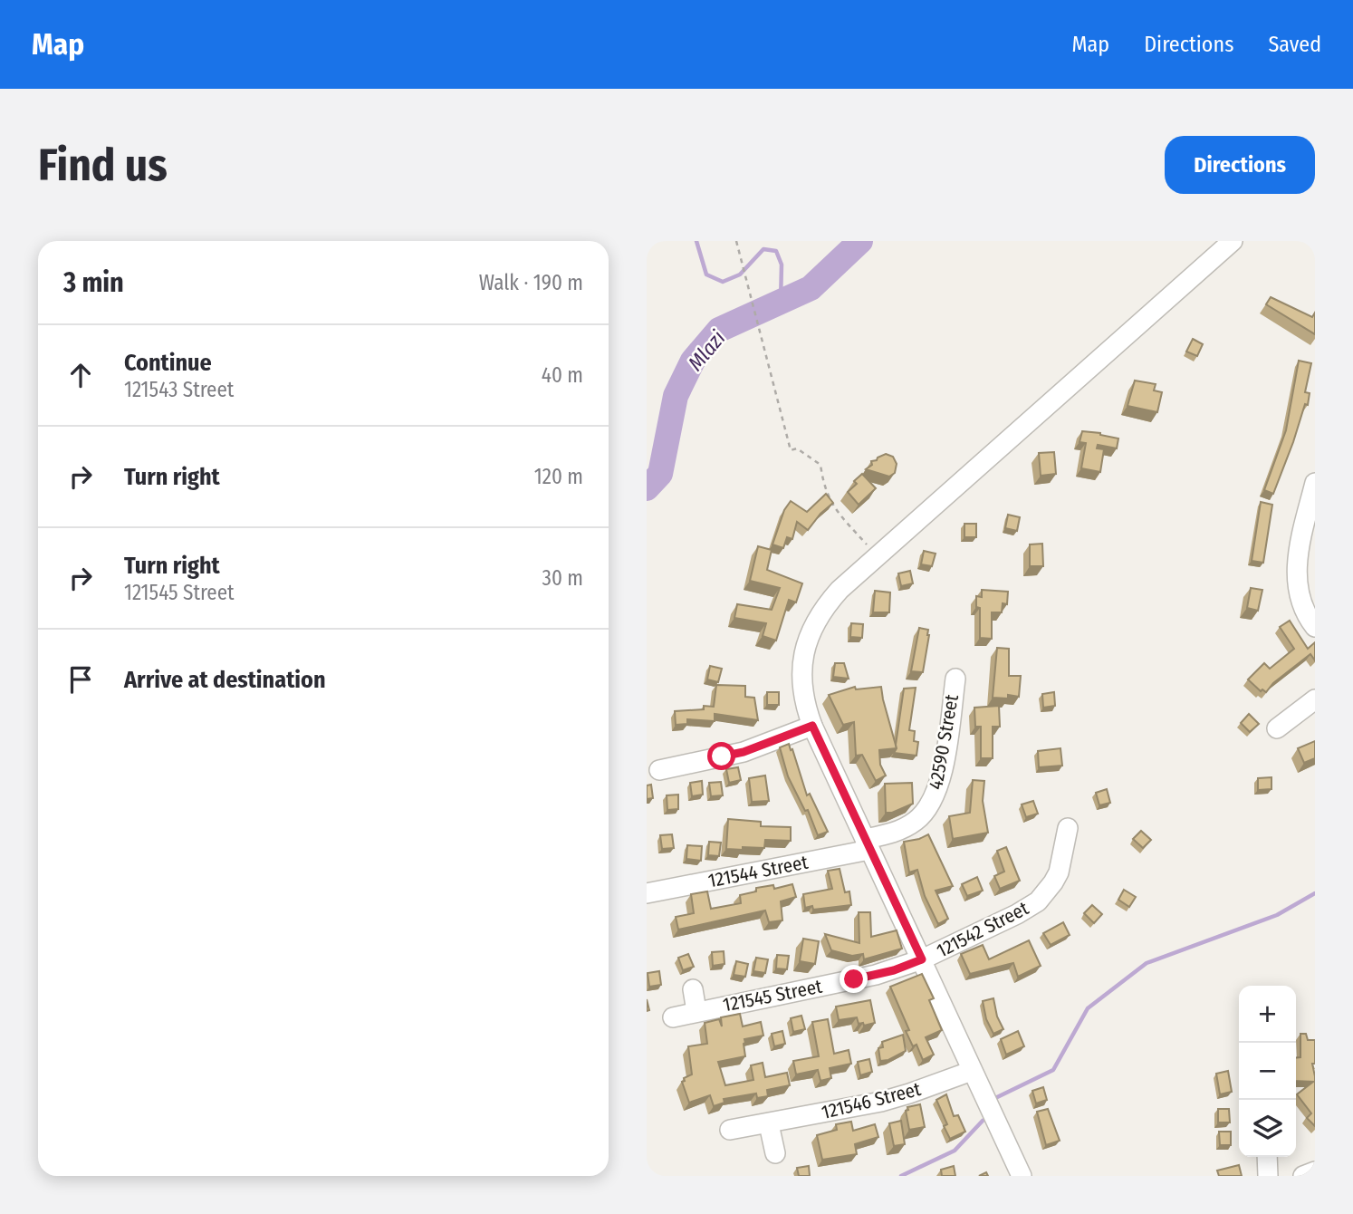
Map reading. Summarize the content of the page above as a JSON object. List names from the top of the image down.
{
  "streets": {
    "street": [
      "42590 Street",
      "121544 Street",
      "121542 Street",
      "121545 Street",
      "121546 Street"
    ]
  },
  "crossings": [
    ["42590 Street", "121544 Street"],
    ["121542 Street", "121545 Street"]
  ],
  "water": ["Mlazi"],
  "page": {
    "header": "Map",
    "nav": ["Map", "Directions", "Saved"],
    "buttons": "Directions",
    "title": "Find us",
    "heading": ["3 min", "Walk · 190 m"],
    "list": [
      ["Continue", "121543 Street", "40 m"],
      ["Turn right", "120 m"],
      ["Turn right", "121545 Street", "30 m"],
      "Arrive at destination"
    ],
    "map_buttons": ["+", "−"]
  }
}
